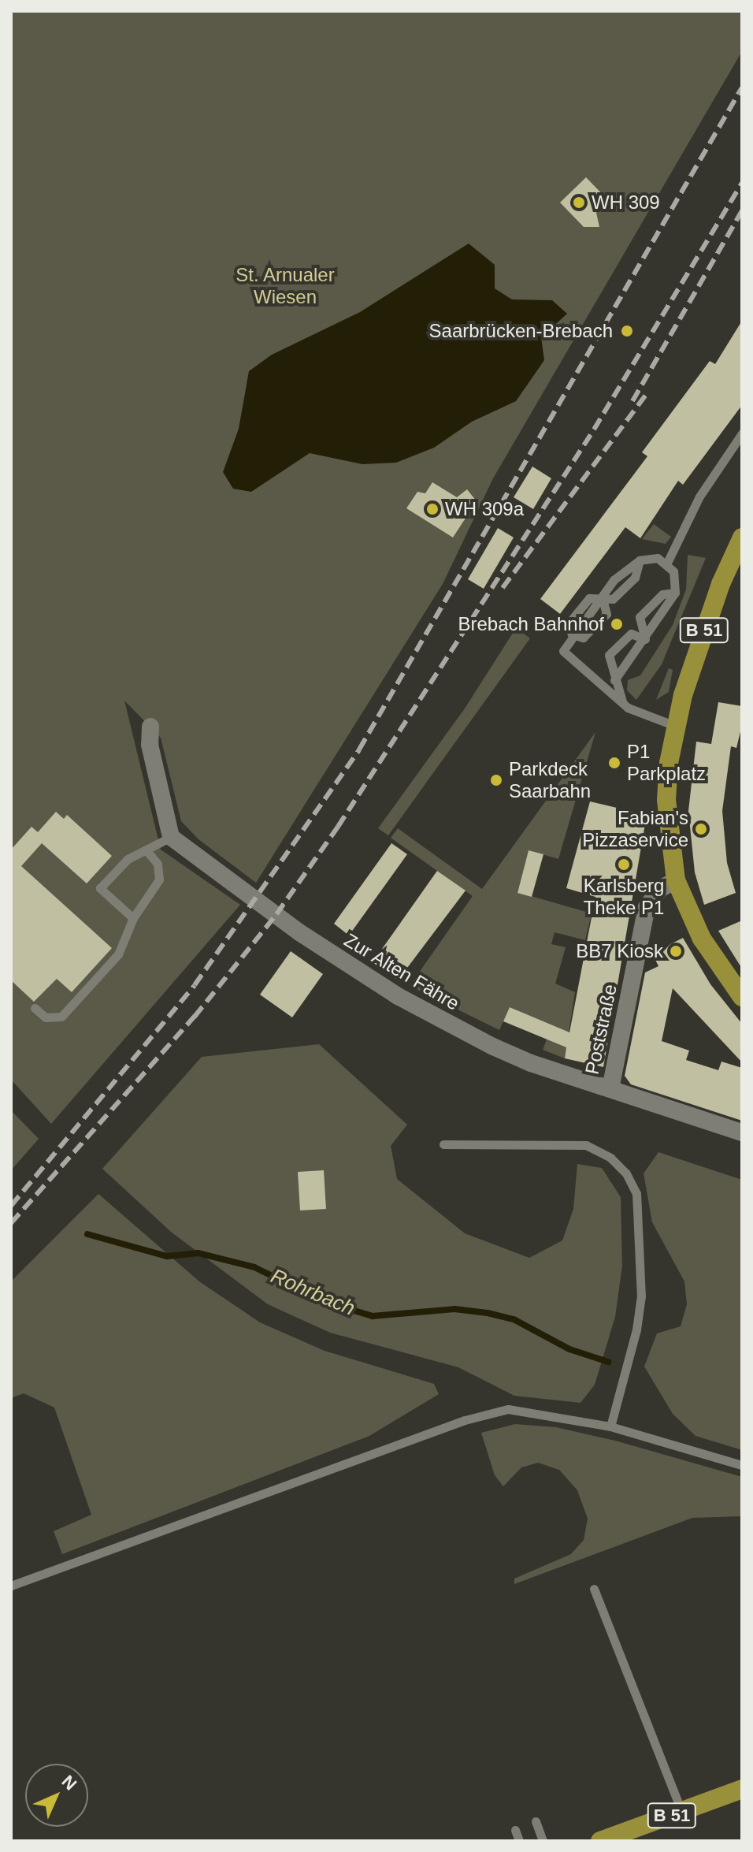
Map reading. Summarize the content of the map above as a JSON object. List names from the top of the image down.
{
  "streets": {
    "main road": ["B 51"],
    "street": ["Zur Alten Fähre", "Poststraße"]
  },
  "crossings": [
    ["B 51", "Poststraße"],
    ["Zur Alten Fähre", "Poststraße"]
  ],
  "water": ["Rohrbach"],
  "parks": ["St. Arnualer Wiesen"],
  "places": [
    "WH 309",
    "Saarbrücken-Brebach",
    "WH 309a",
    "Brebach Bahnhof",
    "P1 Parkplatz",
    "Parkdeck Saarbahn",
    "Fabian's Pizzaservice",
    "Karlsberg Theke P1",
    "BB7 Kiosk"
  ],
  "north": "top right"
}
